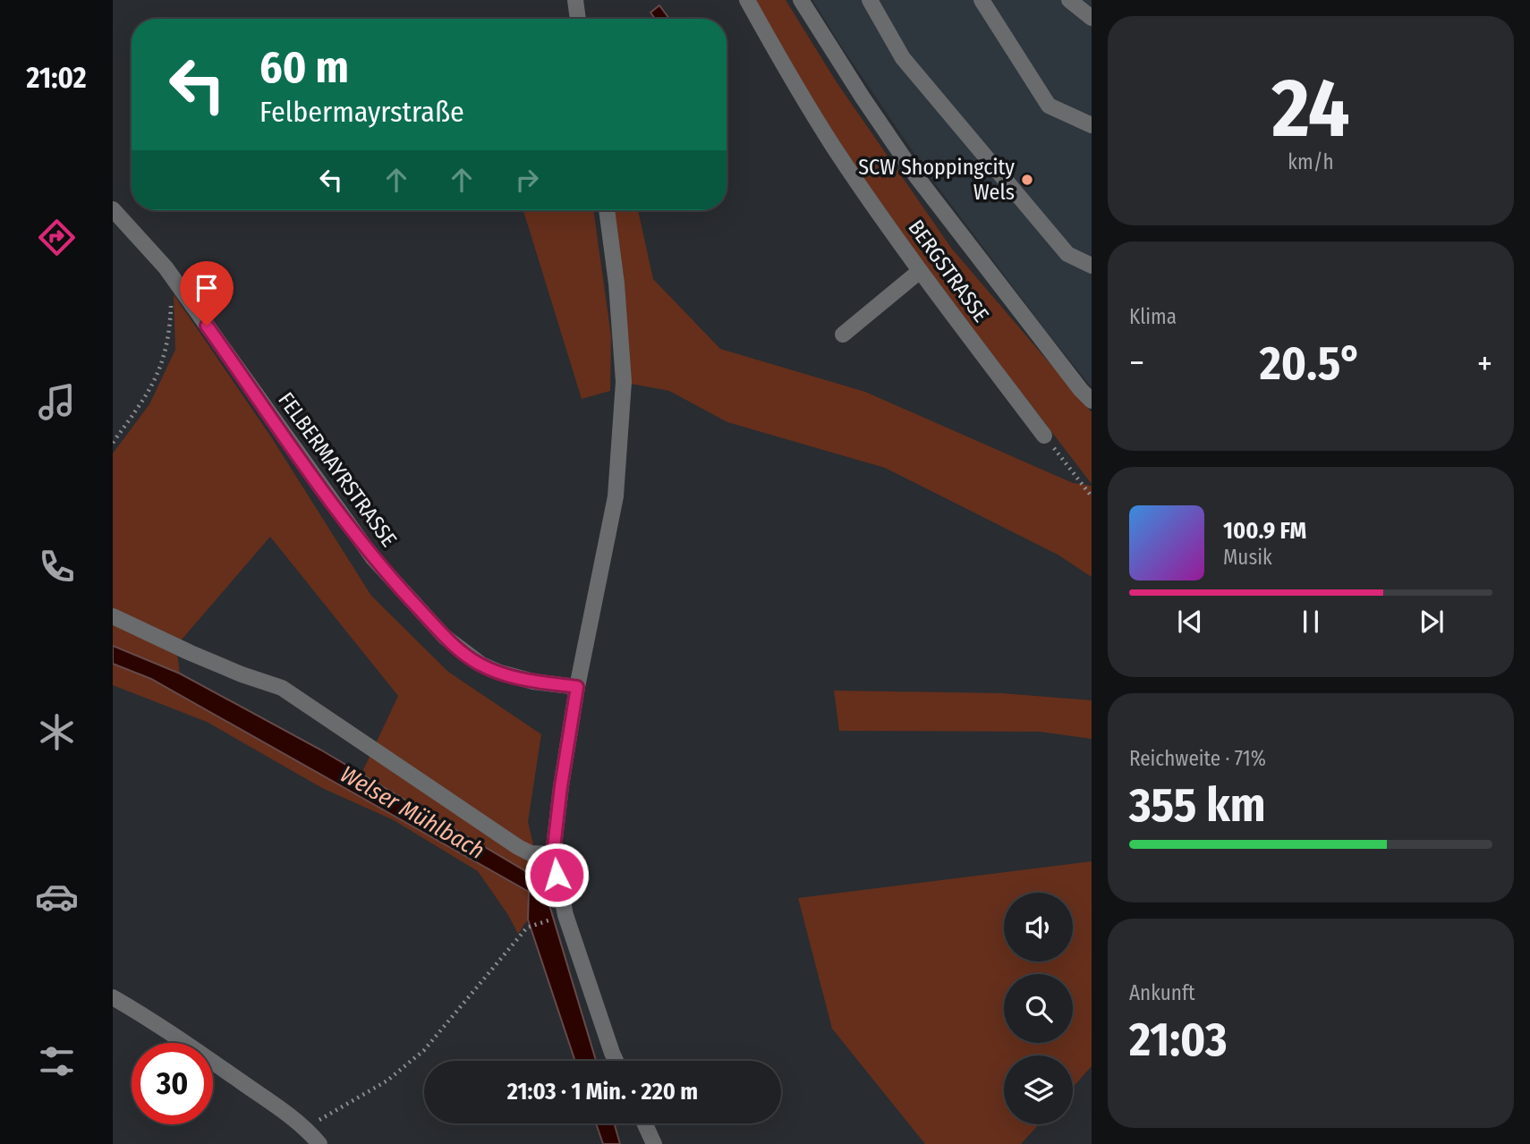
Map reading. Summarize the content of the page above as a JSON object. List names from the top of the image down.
{
  "streets": {
    "street": ["BERGSTRASSE", "FELBERMAYRSTRASSE"]
  },
  "water": ["Welser Mühlbach"],
  "places": ["SCW Shoppingcity Wels"],
  "page": {
    "tabs": "21:02",
    "tile": [
      ["24", "km/h"],
      "Klima",
      ["Reichweite · 71%", "355 km"],
      ["Ankunft", "21:03"]
    ],
    "turn": ["60 m", "Felbermayrstraße"],
    "heat": ["−", "20.5°", "+"],
    "song": ["100.9 FM", "Musik"],
    "limit": "30",
    "trip": "21:03 · 1 Min. · 220 m"
  }
}
